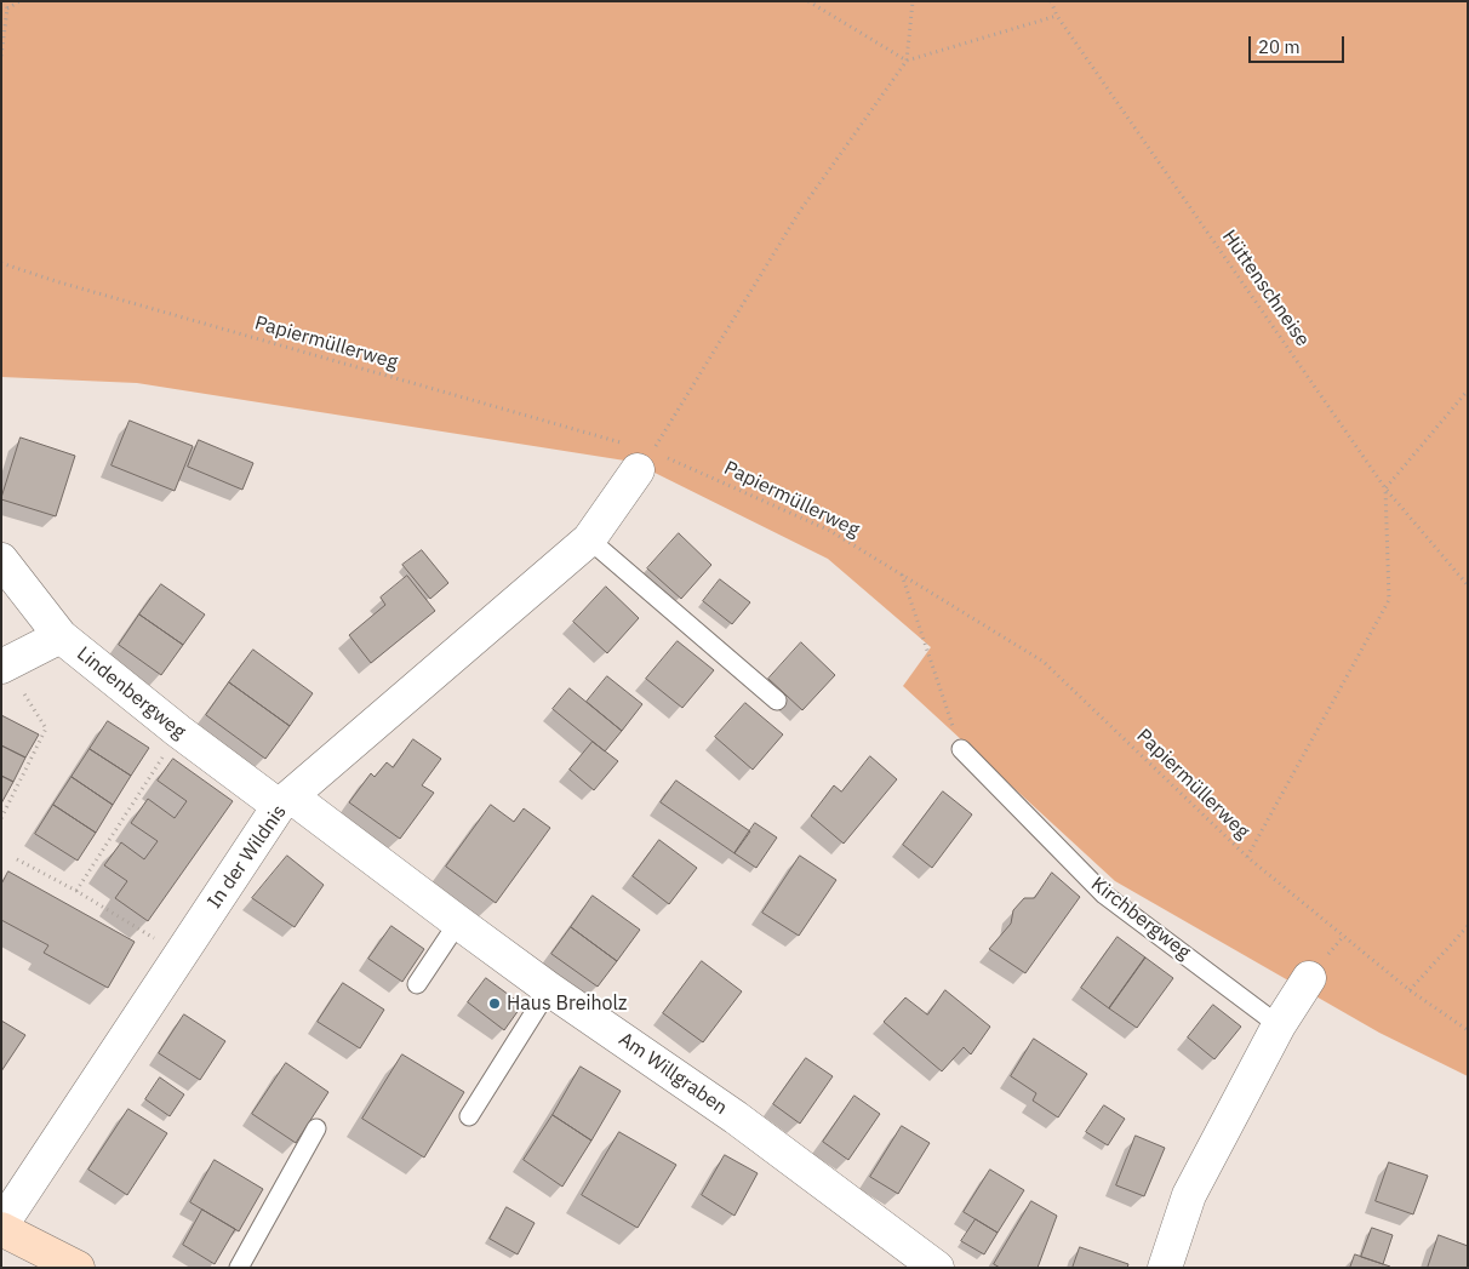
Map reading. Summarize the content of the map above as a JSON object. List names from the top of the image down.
{
  "streets": {
    "street": ["Lindenbergweg", "In der Wildnis", "Am Willgraben"],
    "lane": ["Kirchbergweg"],
    "path": ["Hüttenschneise", "Papiermüllerweg"]
  },
  "crossings": [
    ["Papiermüllerweg", "In der Wildnis"],
    ["Lindenbergweg", "In der Wildnis"],
    ["Lindenbergweg", "Am Willgraben"],
    ["In der Wildnis", "Am Willgraben"]
  ],
  "places": ["Haus Breiholz"],
  "scale_bar": "20 m"
}
